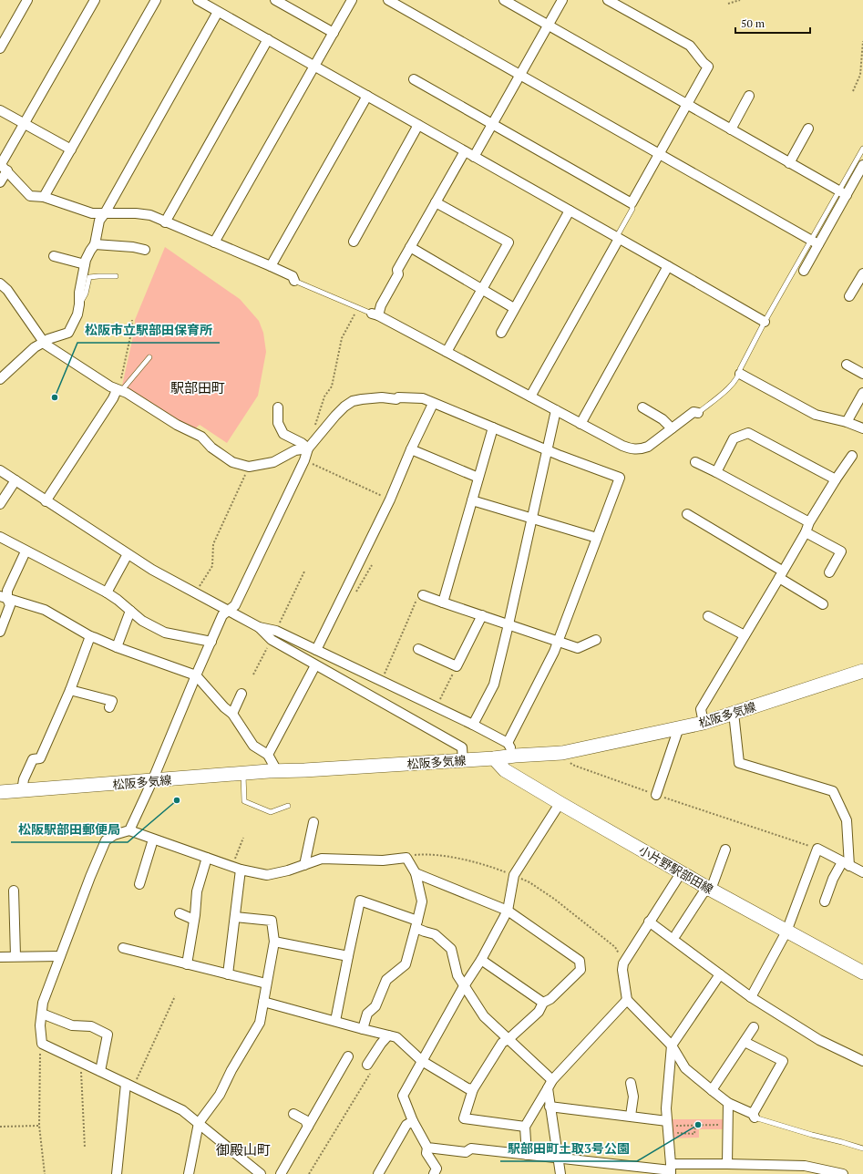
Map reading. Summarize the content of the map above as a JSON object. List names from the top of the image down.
{
  "streets": {
    "main road": ["松阪多気線", "小片野駅部田線"]
  },
  "crossings": [
    ["松阪多気線", "小片野駅部田線"]
  ],
  "districts": ["駅部田町", "御殿山町"],
  "places": ["松阪市立駅部田保育所", "松阪駅部田郵便局", "駅部田町土取3号公園"],
  "scale_bar": "50 m"
}
